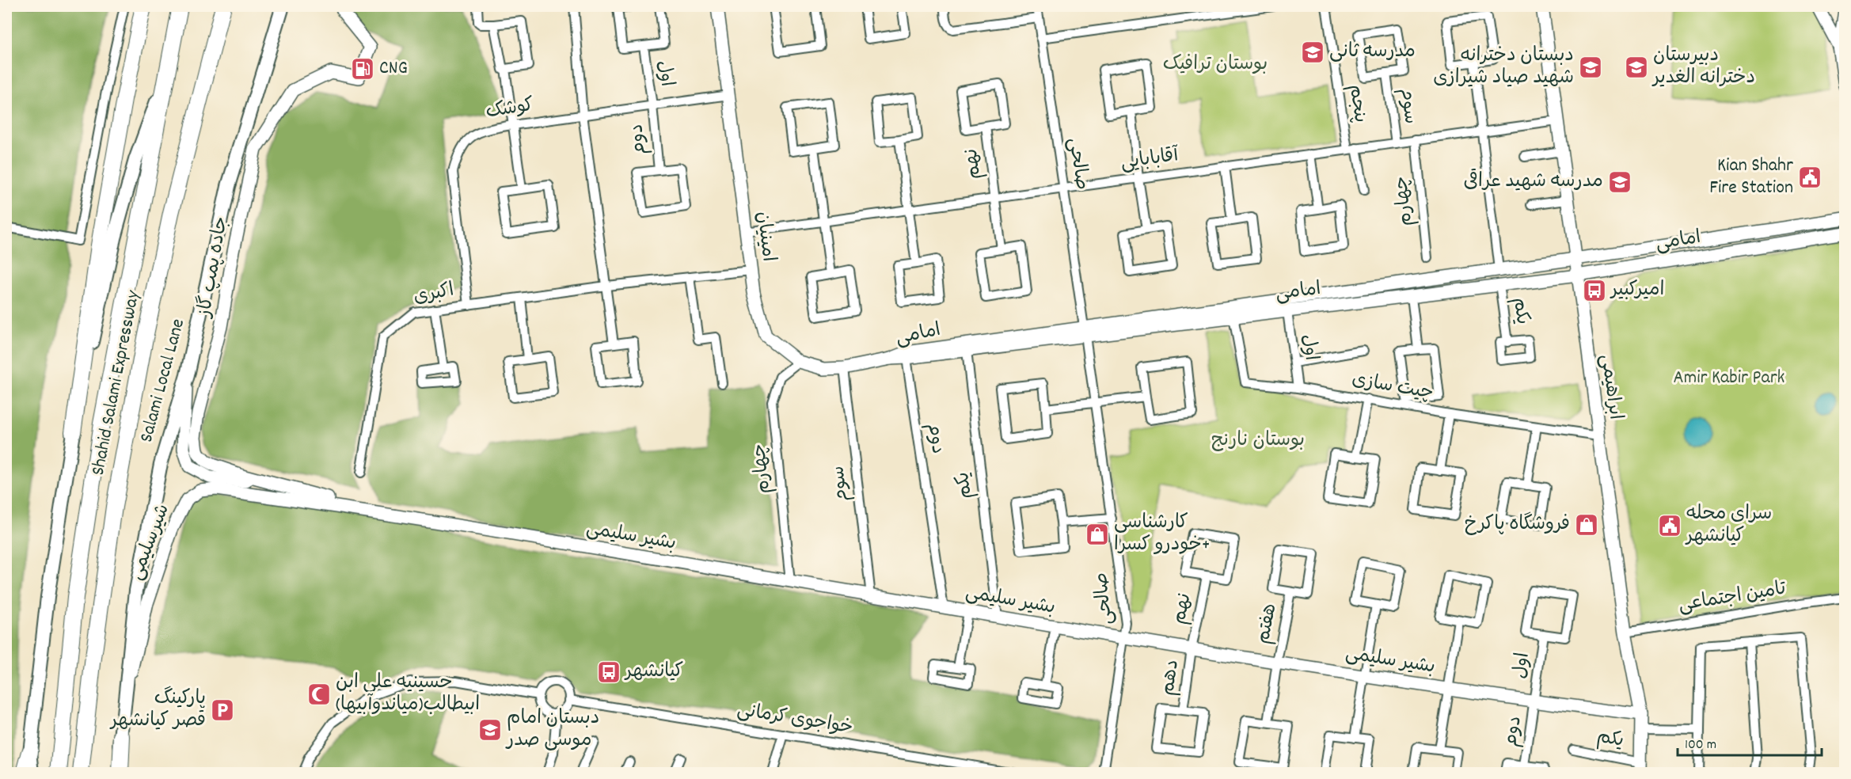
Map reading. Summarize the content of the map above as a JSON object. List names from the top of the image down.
{
  "streets": {
    "highway": ["Shahid Salami Expressway"],
    "main road": [
      "امینیان",
      "امامی",
      "جاده پمپ گاز",
      "Salami Local Lane",
      "ابراهیمی",
      "بشیر سلیمی",
      "شیرسلیمی"
    ],
    "street": [
      "اول",
      "پنجم",
      "سوم",
      "کوشک",
      "دوم",
      "آقابابایی",
      "نهم",
      "صالحی",
      "چهارم",
      "اکبری",
      "یکم",
      "چیت سازی",
      "تامین اجتماعی",
      "هفتم",
      "دهم",
      "خواجوی کرمانی"
    ]
  },
  "crossings": [
    ["اول", "کوشک"],
    ["اول", "دوم"],
    ["اول", "امامی"],
    ["اول", "چیت سازی"],
    ["اول", "بشیر سلیمی"],
    ["پنجم", "آقابابایی"],
    ["سوم", "آقابابایی"],
    ["سوم", "امینیان"],
    ["سوم", "بشیر سلیمی"],
    ["کوشک", "دوم"],
    ["کوشک", "امینیان"],
    ["کوشک", "اکبری"],
    ["دوم", "امامی"],
    ["دوم", "بشیر سلیمی"],
    ["آقابابایی", "نهم"],
    ["آقابابایی", "صالحی"],
    ["آقابابایی", "چهارم"],
    ["آقابابایی", "امینیان"],
    ["آقابابایی", "ابراهیمی"],
    ["نهم", "بشیر سلیمی"],
    ["نهم", "دهم"],
    ["صالحی", "امامی"],
    ["صالحی", "بشیر سلیمی"],
    ["چهارم", "امینیان"],
    ["چهارم", "بشیر سلیمی"],
    ["امینیان", "امامی"],
    ["امینیان", "اکبری"],
    ["امامی", "یکم"],
    ["امامی", "چیت سازی"],
    ["امامی", "ابراهیمی"],
    ["جاده پمپ گاز", "شیرسلیمی"],
    ["یکم", "ابراهیمی"],
    ["یکم", "بشیر سلیمی"],
    ["Salami Local Lane", "شیرسلیمی"],
    ["چیت سازی", "ابراهیمی"],
    ["ابراهیمی", "بشیر سلیمی"],
    ["ابراهیمی", "تامین اجتماعی"],
    ["بشیر سلیمی", "شیرسلیمی"],
    ["بشیر سلیمی", "هفتم"],
    ["بشیر سلیمی", "دهم"]
  ],
  "parks": ["بوستان ترافیک", "Amir Kabir Park", "بوستان نارنج"],
  "places": {
    "school or university": [
      "مدرسه ثانی",
      "دبستان دخترانه شهید صیاد شیرازی",
      "دبیرستان دخترانه الغدیر",
      "مدرسه شهید عراقی",
      "دبستان امام موسی صدر"
    ],
    "fuel station": ["CNG"],
    "public building": ["Kian Shahr Fire Station", "سرای محله کیانشهر"],
    "bus stop": ["امیرکبیر", "کیانشهر"],
    "shop": ["فروشگاه پاکرخ", "کارشناسی خودرو کسرا+"],
    "mosque": ["حسینیه علی ابن ابیطالب(میاندوآبیها)"],
    "parking": ["پارکینگ قصر کیانشهر"]
  },
  "scale_bar": "100 m"
}
